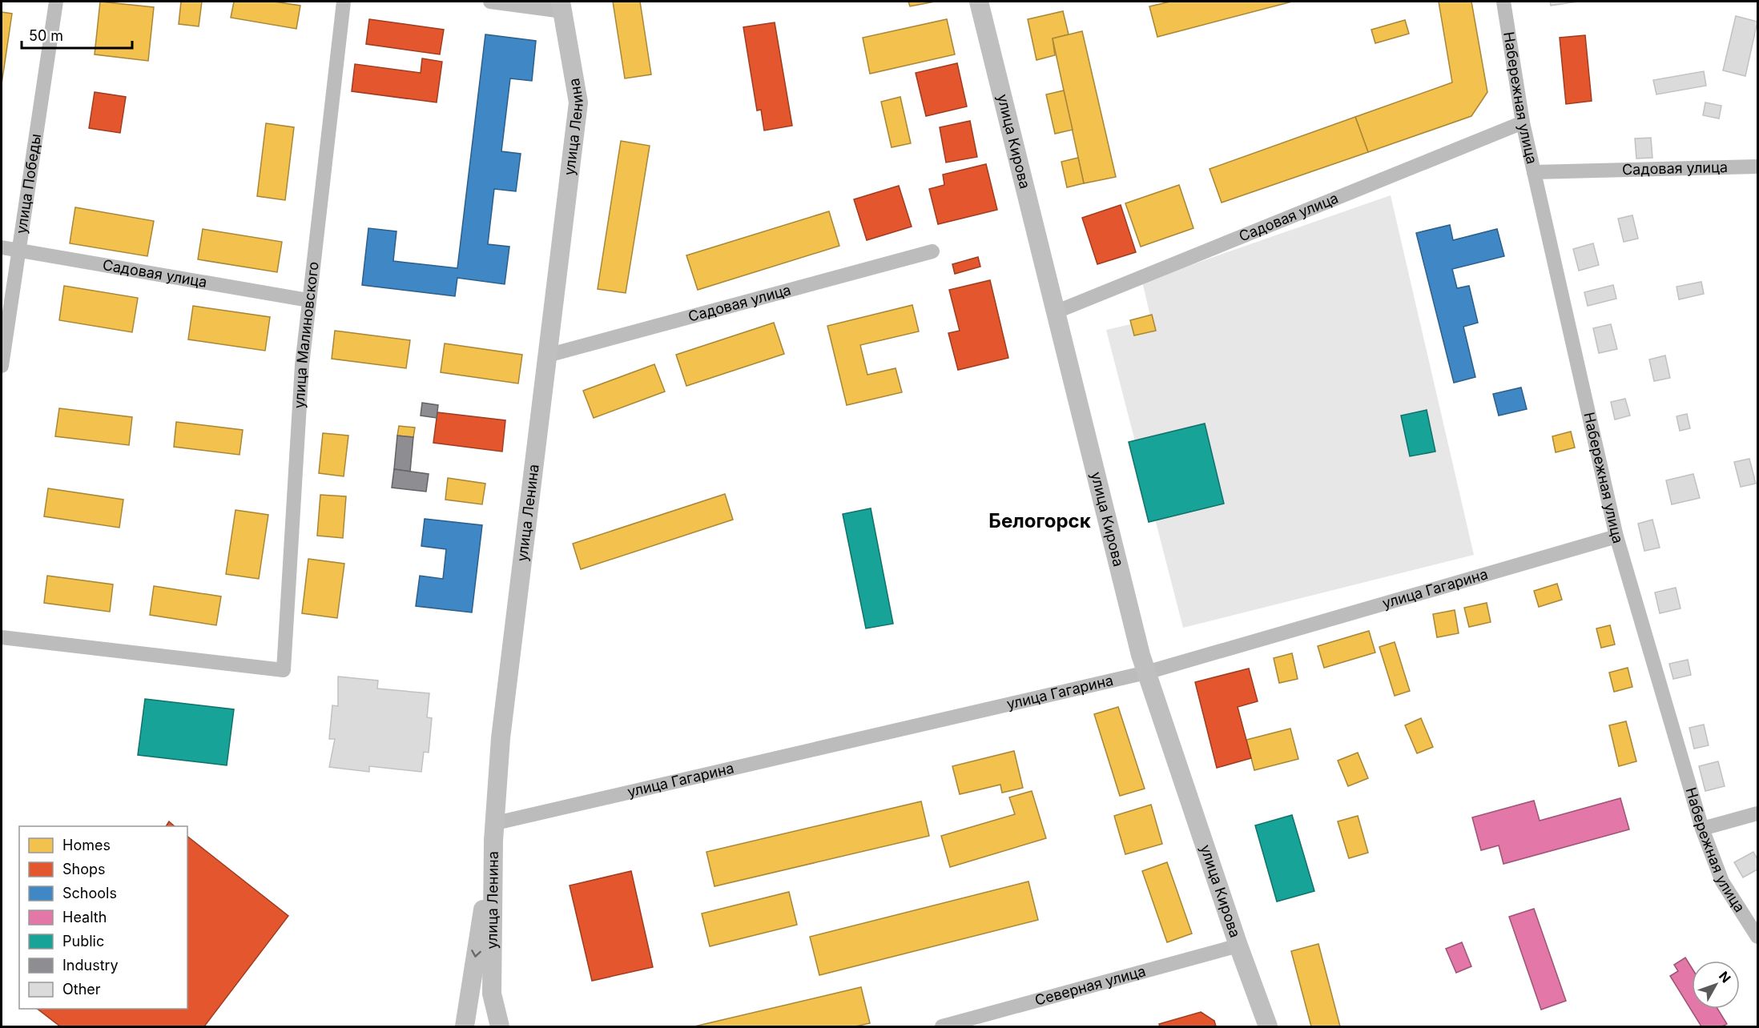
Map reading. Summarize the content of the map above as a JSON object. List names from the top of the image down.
{
  "streets": {
    "street": [
      "Набережная улица",
      "улица Ленина",
      "улица Кирова",
      "Садовая улица",
      "улица Победы",
      "улица Малиновского",
      "улица Гагарина",
      "Северная улица"
    ]
  },
  "crossings": [
    ["Набережная улица", "Садовая улица"],
    ["Набережная улица", "улица Гагарина"],
    ["улица Ленина", "Садовая улица"],
    ["улица Ленина", "улица Гагарина"],
    ["улица Кирова", "Садовая улица"],
    ["улица Кирова", "улица Гагарина"],
    ["улица Кирова", "Северная улица"],
    ["Садовая улица", "улица Победы"],
    ["Садовая улица", "улица Малиновского"]
  ],
  "districts": ["Белогорск"],
  "legend": [
    "Homes",
    "Shops",
    "Schools",
    "Health",
    "Public",
    "Industry",
    "Other"
  ],
  "scale_bar": "50 m",
  "north": "top right"
}
